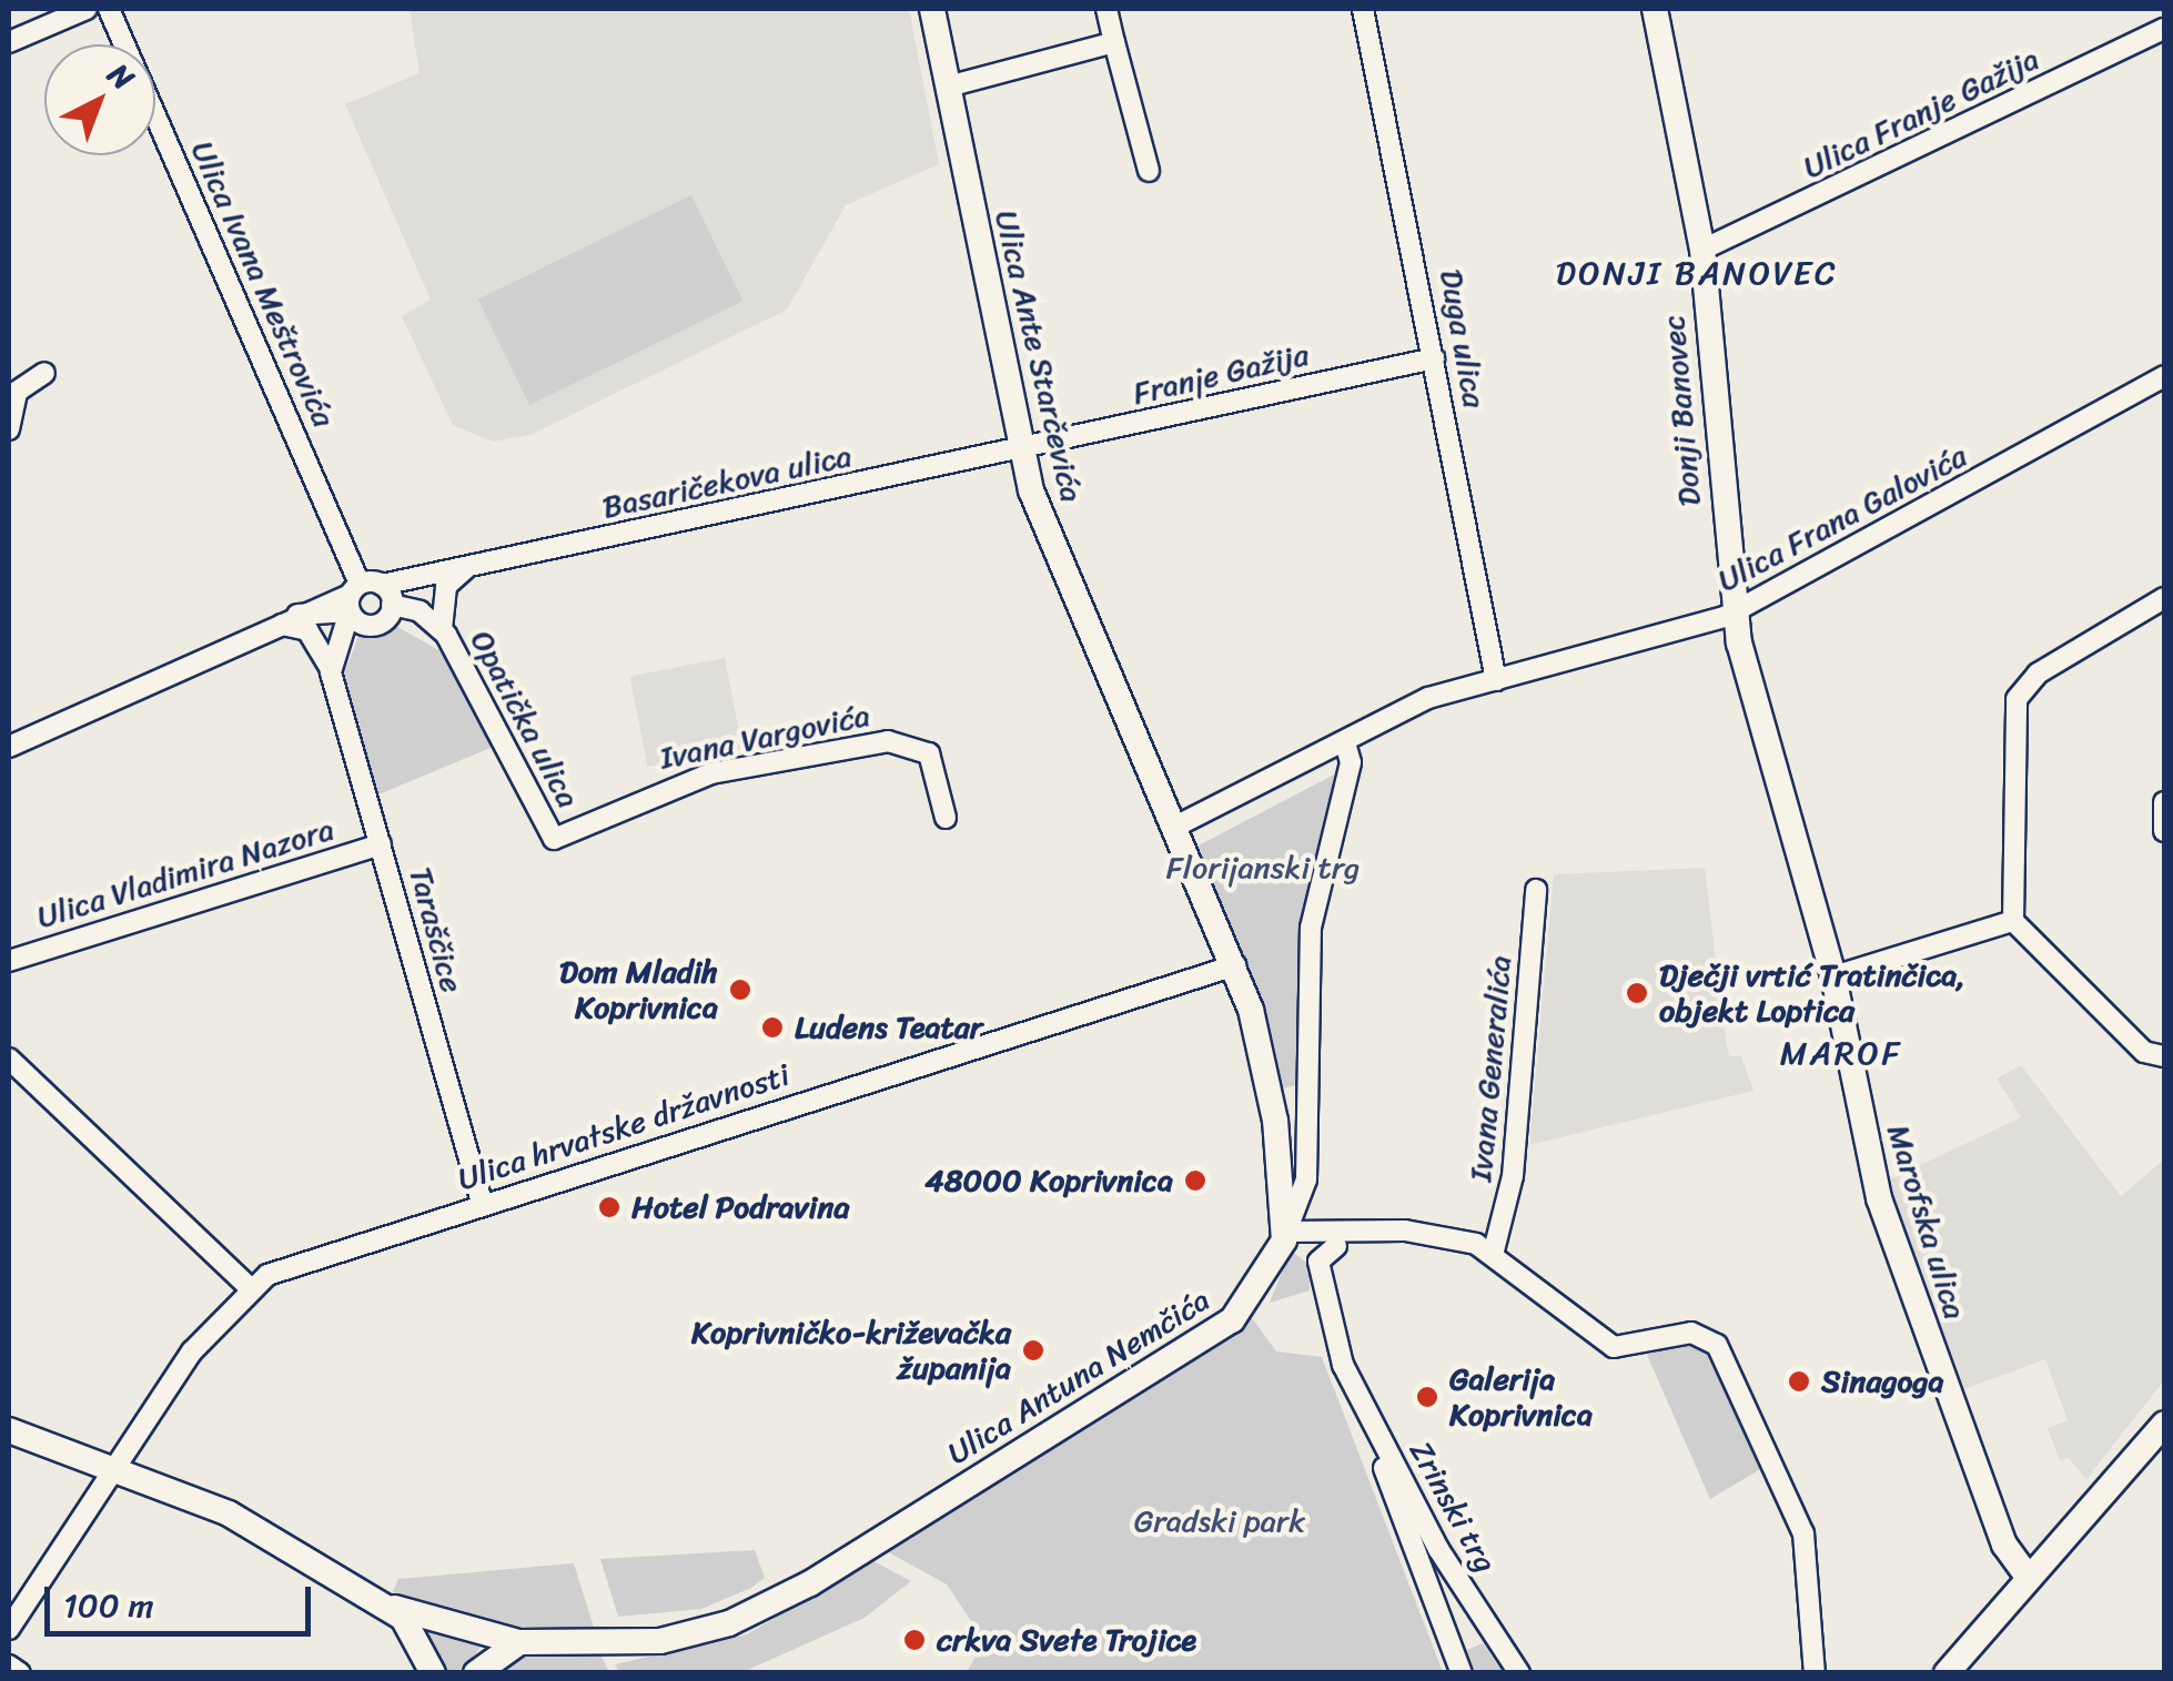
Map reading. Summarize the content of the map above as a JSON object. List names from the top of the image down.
{
  "streets": {
    "main road": [
      "Ulica Ante Starčevića",
      "Donji Banovec",
      "Marofska ulica",
      "Ulica Antuna Nemčića"
    ],
    "street": [
      "Ulica Franje Gažija",
      "Ulica Ivana Meštrovića",
      "Duga ulica",
      "Franje Gažija",
      "Basaričekova ulica",
      "Ulica Frana Galovića",
      "Opatička ulica",
      "Ivana Vargovića",
      "Ulica Vladimira Nazora",
      "Taraščice",
      "Ivana Generalića",
      "Ulica hrvatske državnosti",
      "Zrinski trg"
    ]
  },
  "crossings": [
    ["Ulica Franje Gažija", "Donji Banovec"],
    ["Duga ulica", "Franje Gažija"],
    ["Duga ulica", "Ulica Frana Galovića"],
    ["Ulica Ante Starčevića", "Franje Gažija"],
    ["Ulica Ante Starčevića", "Basaričekova ulica"],
    ["Franje Gažija", "Basaričekova ulica"],
    ["Donji Banovec", "Ulica Frana Galovića"],
    ["Donji Banovec", "Marofska ulica"],
    ["Basaričekova ulica", "Opatička ulica"],
    ["Ulica Frana Galovića", "Marofska ulica"],
    ["Opatička ulica", "Ivana Vargovića"],
    ["Ulica Vladimira Nazora", "Taraščice"],
    ["Taraščice", "Ulica hrvatske državnosti"]
  ],
  "districts": ["DONJI BANOVEC", "MAROF"],
  "parks": ["Florijanski trg", "Gradski park"],
  "places": [
    "Dom Mladih Koprivnica",
    "Dječji vrtić Tratinčica, objekt Loptica",
    "Ludens Teatar",
    "48000 Koprivnica",
    "Hotel Podravina",
    "Koprivničko-križevačka županija",
    "Sinagoga",
    "Galerija Koprivnica",
    "crkva Svete Trojice"
  ],
  "scale_bar": "100 m",
  "north": "top right"
}
